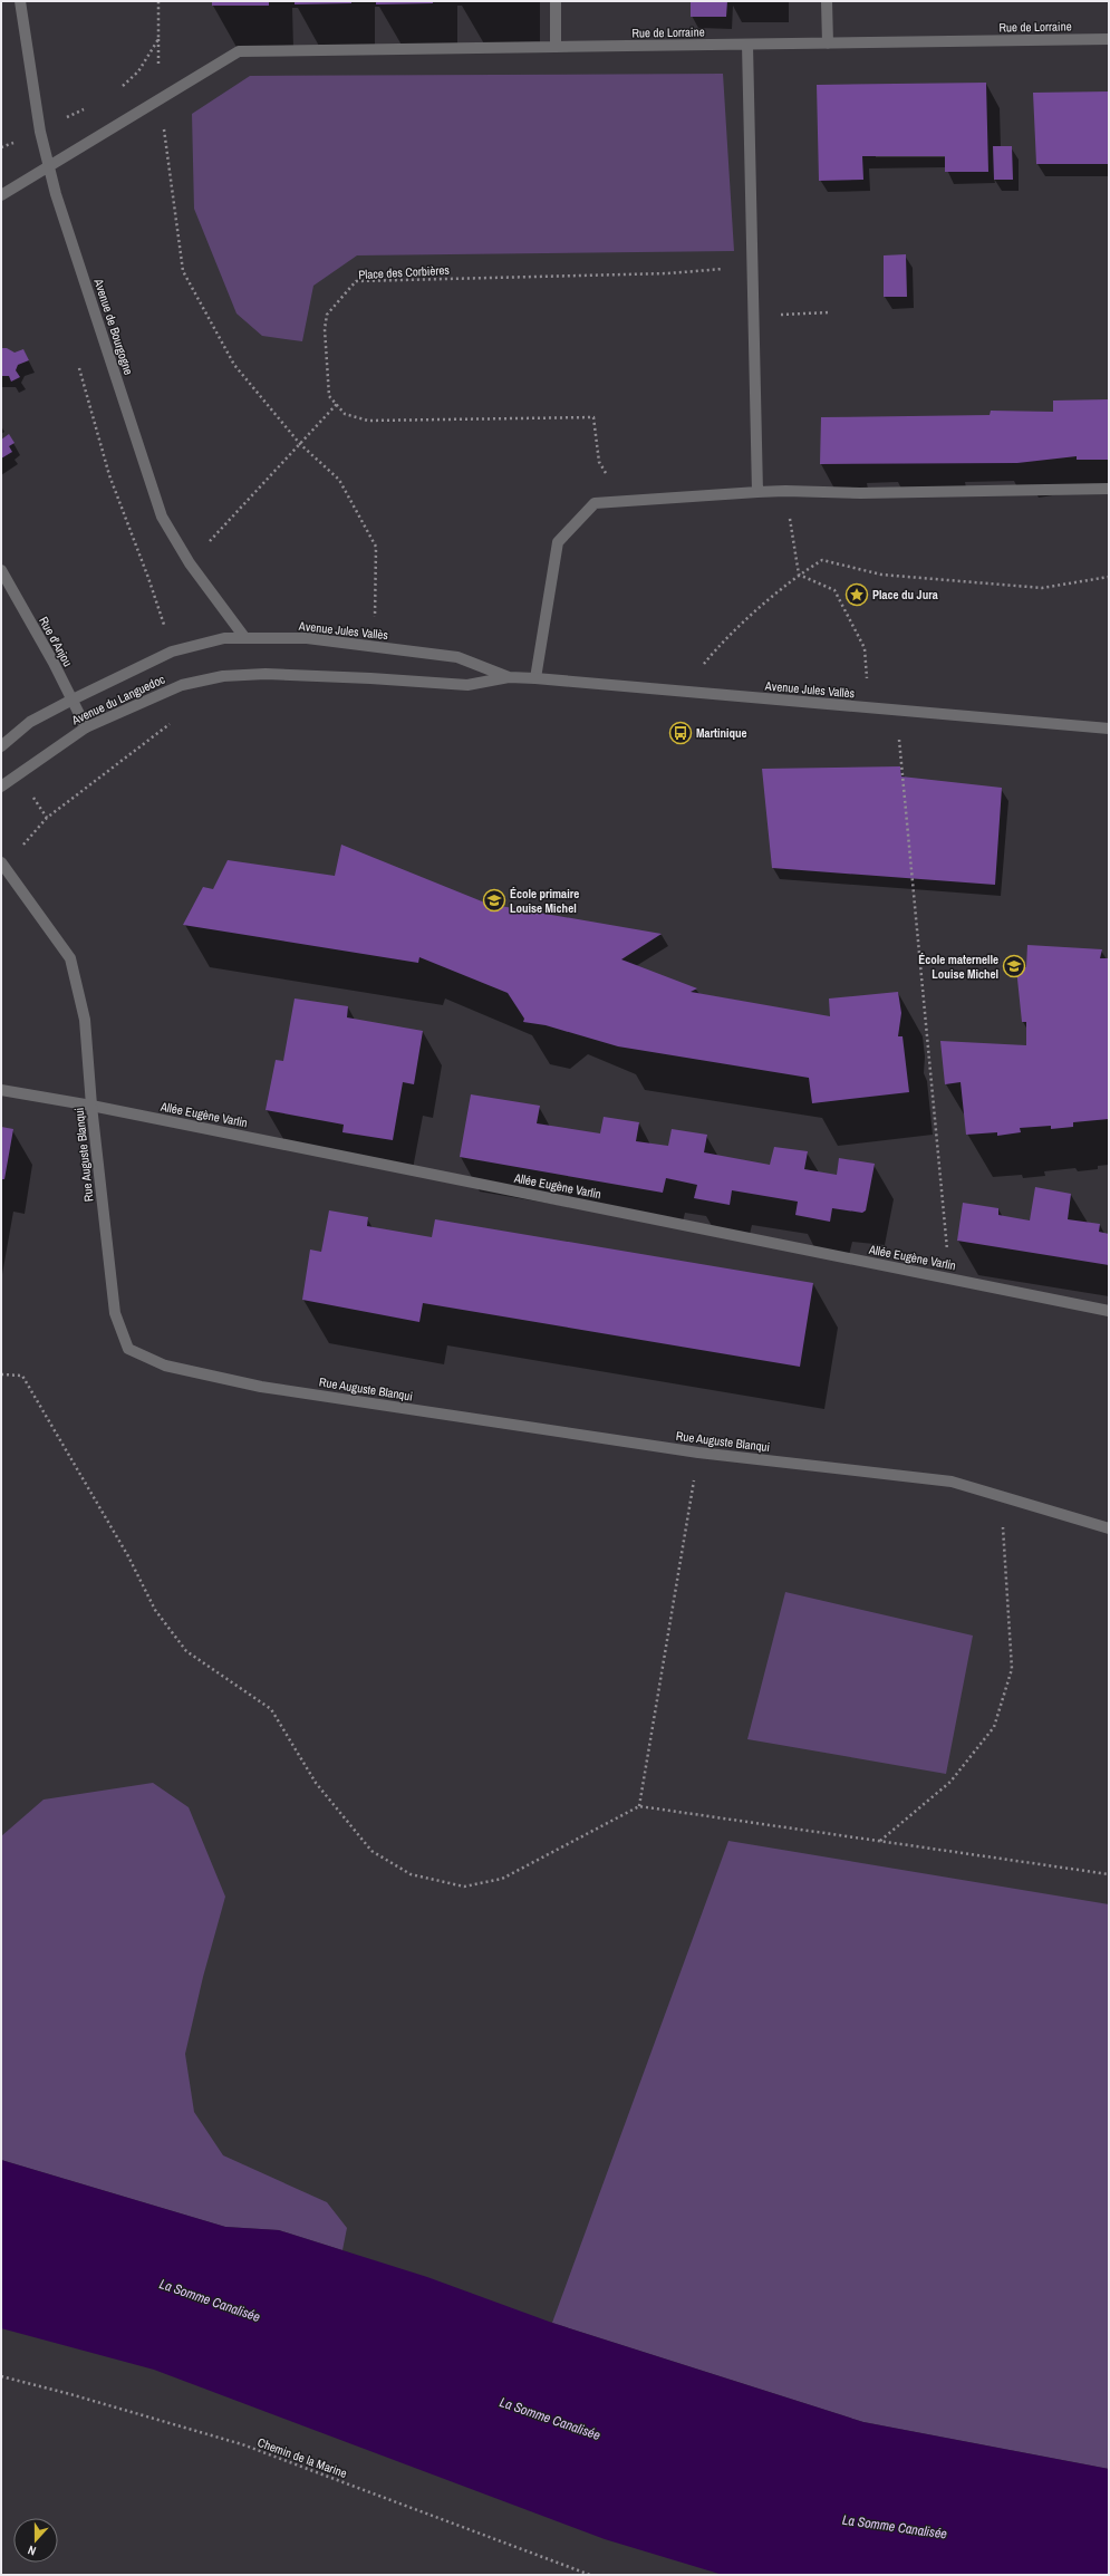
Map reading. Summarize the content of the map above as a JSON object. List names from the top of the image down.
{
  "streets": {
    "street": [
      "Rue de Lorraine",
      "Avenue de Bourgogne",
      "Avenue Jules Vallès",
      "Rue d'Anjou",
      "Avenue du Languedoc",
      "Allée Eugène Varlin",
      "Rue Auguste Blanqui"
    ],
    "path": ["Place des Corbières", "Chemin de la Marine"]
  },
  "crossings": [
    ["Rue de Lorraine", "Avenue de Bourgogne"],
    ["Avenue de Bourgogne", "Avenue Jules Vallès"],
    ["Avenue Jules Vallès", "Avenue du Languedoc"],
    ["Rue d'Anjou", "Avenue du Languedoc"],
    ["Allée Eugène Varlin", "Rue Auguste Blanqui"]
  ],
  "water": ["La Somme Canalisée"],
  "places": {
    "place": ["Place du Jura"],
    "bus stop": ["Martinique"],
    "school or university": ["École primaire Louise Michel", "École maternelle Louise Michel"]
  },
  "north": "bottom"
}
